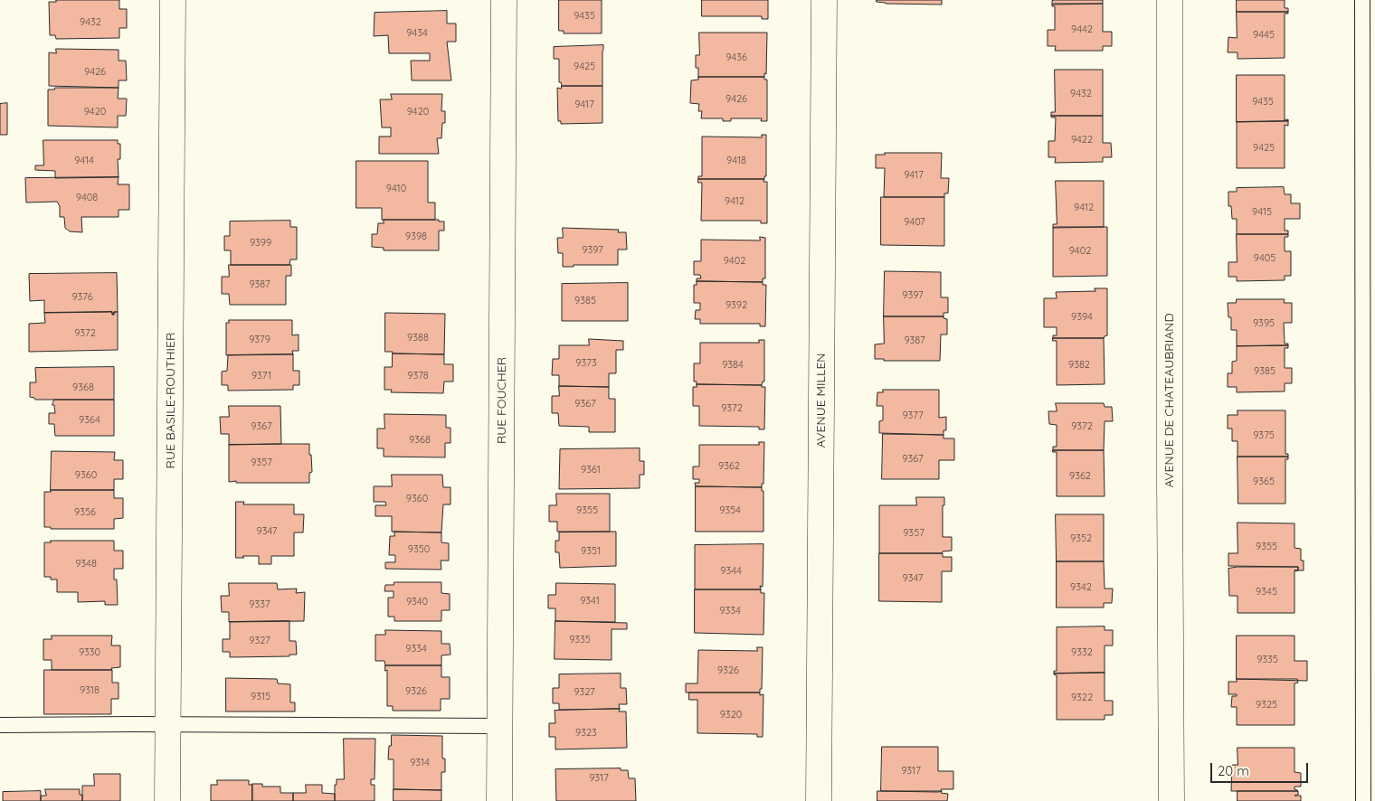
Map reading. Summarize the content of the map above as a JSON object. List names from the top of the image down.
{
  "streets": {
    "street": [
      "RUE BASILE-ROUTHIER",
      "RUE FOUCHER",
      "AVENUE MILLEN",
      "AVENUE DE CHATEAUBRIAND"
    ]
  },
  "house_numbers": [
    "9435",
    "9432",
    "9442",
    "9434",
    "9445",
    "9436",
    "9425",
    "9426",
    "9432",
    "9426",
    "9435",
    "9417",
    "9420",
    "9420",
    "9422",
    "9425",
    "9414",
    "9418",
    "9417",
    "9410",
    "9408",
    "9412",
    "9412",
    "9415",
    "9407",
    "9398",
    "9399",
    "9397",
    "9402",
    "9405",
    "9402",
    "9387",
    "9397",
    "9376",
    "9385",
    "9392",
    "9394",
    "9395",
    "9372",
    "9388",
    "9379",
    "9387",
    "9373",
    "9384",
    "9382",
    "9385",
    "9371",
    "9378",
    "9368",
    "9367",
    "9372",
    "9377",
    "9364",
    "9367",
    "9372",
    "9375",
    "9368",
    "9367",
    "9357",
    "9362",
    "9361",
    "9360",
    "9362",
    "9365",
    "9360",
    "9355",
    "9354",
    "9356",
    "9347",
    "9357",
    "9352",
    "9355",
    "9350",
    "9351",
    "9348",
    "9344",
    "9347",
    "9342",
    "9345",
    "9341",
    "9340",
    "9337",
    "9334",
    "9335",
    "9327",
    "9334",
    "9330",
    "9332",
    "9335",
    "9326",
    "9318",
    "9326",
    "9327",
    "9315",
    "9322",
    "9325",
    "9320",
    "9323",
    "9314",
    "9317",
    "9317"
  ],
  "scale_bar": "20 m"
}
